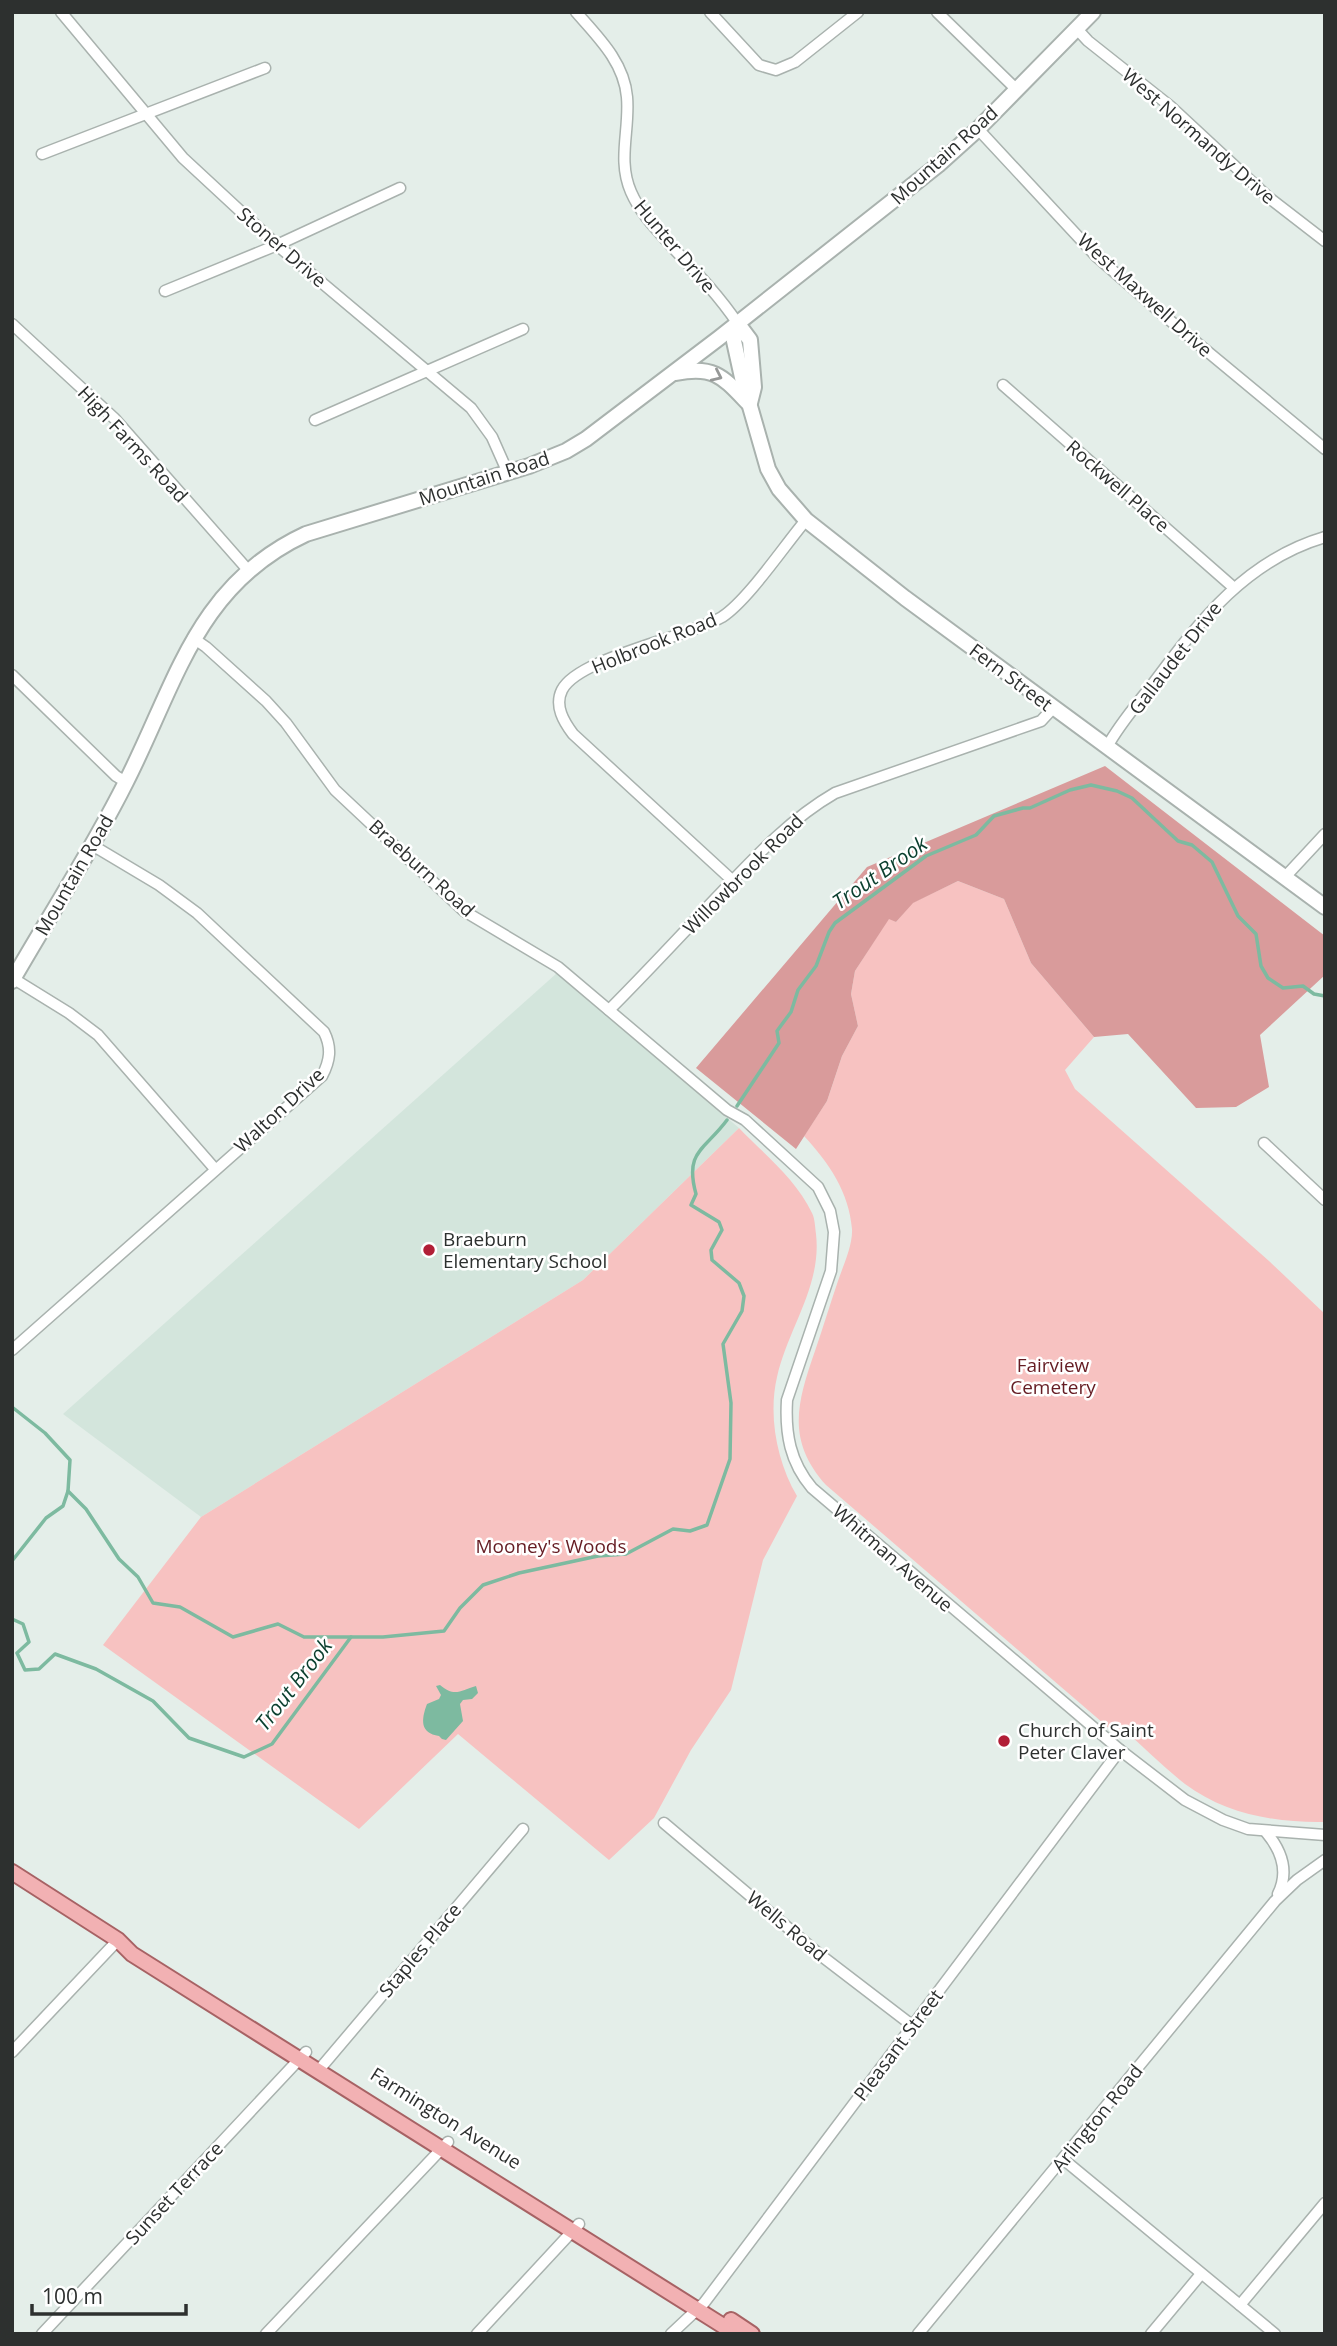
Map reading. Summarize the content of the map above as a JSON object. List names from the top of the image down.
{
  "streets": {
    "main road": ["Mountain Road", "Fern Street", "Farmington Avenue"],
    "street": [
      "West Normandy Drive",
      "Hunter Drive",
      "Stoner Drive",
      "West Maxwell Drive",
      "High Farms Road",
      "Rockwell Place",
      "Holbrook Road",
      "Gallaudet Drive",
      "Braeburn Road",
      "Willowbrook Road",
      "Walton Drive",
      "Whitman Avenue",
      "Wells Road",
      "Staples Place",
      "Pleasant Street",
      "Arlington Road",
      "Sunset Terrace"
    ]
  },
  "crossings": [
    ["West Normandy Drive", "Mountain Road"],
    ["Mountain Road", "Hunter Drive"],
    ["Mountain Road", "Stoner Drive"],
    ["Mountain Road", "West Maxwell Drive"],
    ["Mountain Road", "High Farms Road"],
    ["Mountain Road", "Fern Street"],
    ["Mountain Road", "Braeburn Road"],
    ["Mountain Road", "Walton Drive"],
    ["Hunter Drive", "Fern Street"],
    ["Rockwell Place", "Gallaudet Drive"],
    ["Holbrook Road", "Fern Street"],
    ["Holbrook Road", "Willowbrook Road"],
    ["Gallaudet Drive", "Fern Street"],
    ["Fern Street", "Willowbrook Road"],
    ["Braeburn Road", "Willowbrook Road"],
    ["Braeburn Road", "Whitman Avenue"],
    ["Whitman Avenue", "Pleasant Street"],
    ["Whitman Avenue", "Arlington Road"],
    ["Wells Road", "Pleasant Street"],
    ["Staples Place", "Farmington Avenue"],
    ["Pleasant Street", "Farmington Avenue"],
    ["Farmington Avenue", "Sunset Terrace"]
  ],
  "water": ["Trout Brook"],
  "parks": ["Fairview Cemetery", "Mooney's Woods"],
  "places": ["Braeburn Elementary School", "Church of Saint Peter Claver"],
  "scale_bar": "100 m"
}
